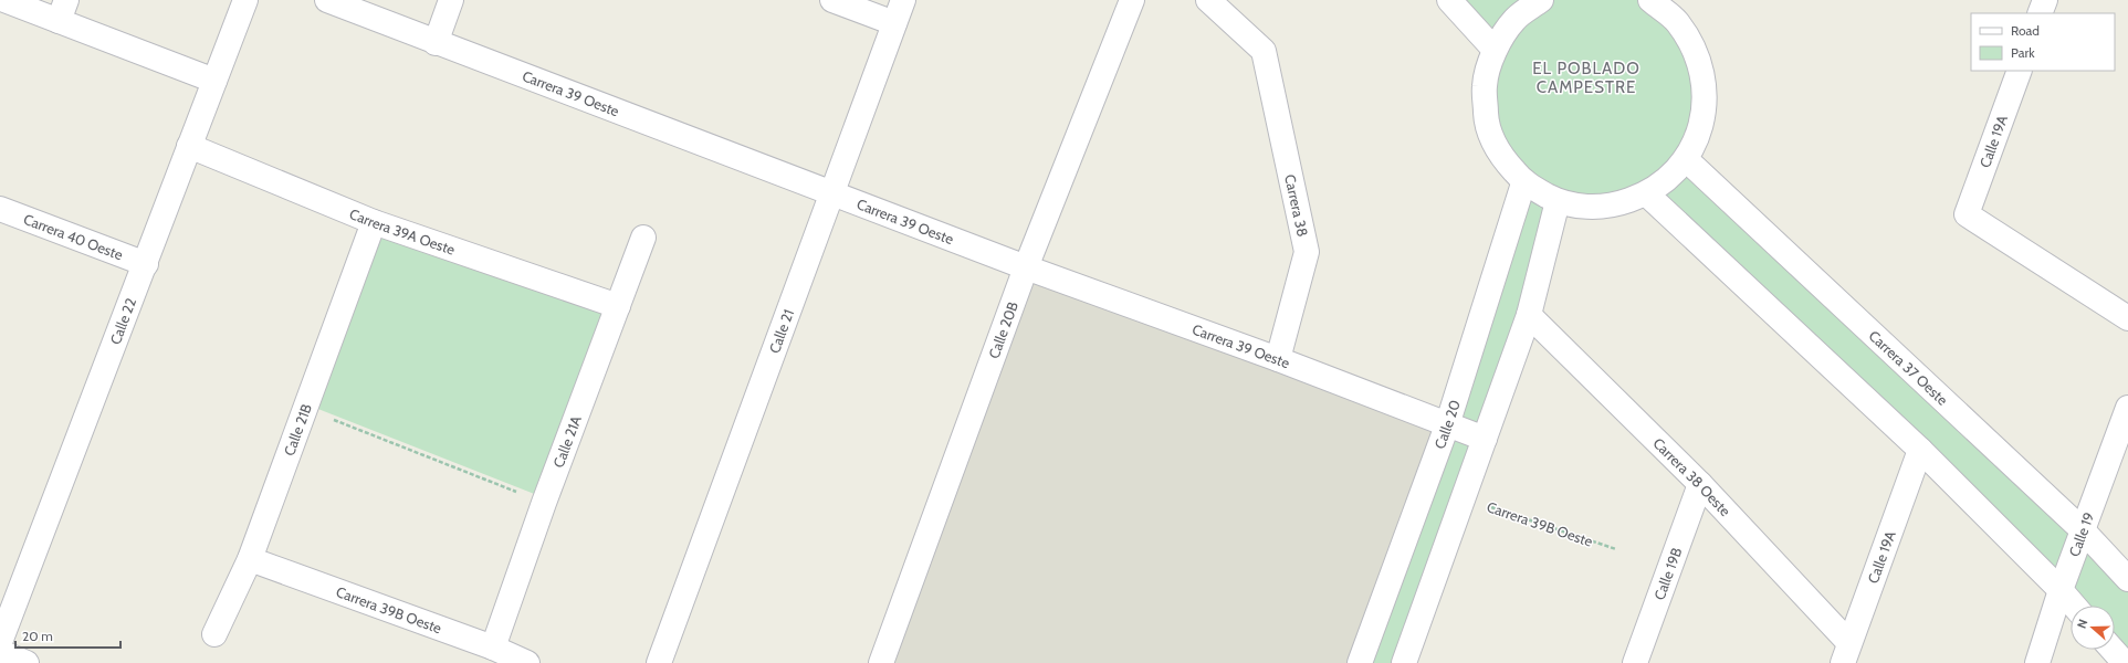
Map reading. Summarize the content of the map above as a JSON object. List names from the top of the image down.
{
  "streets": {
    "street": [
      "Carrera 39 Oeste",
      "Calle 19A",
      "Carrera 38",
      "Carrera 39A Oeste",
      "Carrera 40 Oeste",
      "Calle 22",
      "Calle 20B",
      "Calle 21",
      "Carrera 37 Oeste",
      "Calle 20",
      "Calle 21B",
      "Calle 21A",
      "Carrera 38 Oeste",
      "Carrera 39B Oeste",
      "Calle 19",
      "Calle 19B"
    ]
  },
  "crossings": [
    ["Carrera 39 Oeste", "Carrera 38"],
    ["Carrera 39 Oeste", "Calle 20B"],
    ["Carrera 39 Oeste", "Calle 21"],
    ["Carrera 39 Oeste", "Calle 20"],
    ["Calle 19A", "Carrera 38 Oeste"],
    ["Carrera 39A Oeste", "Calle 22"],
    ["Carrera 39A Oeste", "Calle 21B"],
    ["Carrera 39A Oeste", "Calle 21A"],
    ["Carrera 40 Oeste", "Calle 22"],
    ["Carrera 37 Oeste", "Calle 19"],
    ["Calle 21B", "Carrera 39B Oeste"],
    ["Calle 21A", "Carrera 39B Oeste"],
    ["Carrera 38 Oeste", "Calle 19B"]
  ],
  "districts": ["EL POBLADO CAMPESTRE"],
  "legend": ["Road", "Park"],
  "scale_bar": "20 m",
  "north": "left"
}
